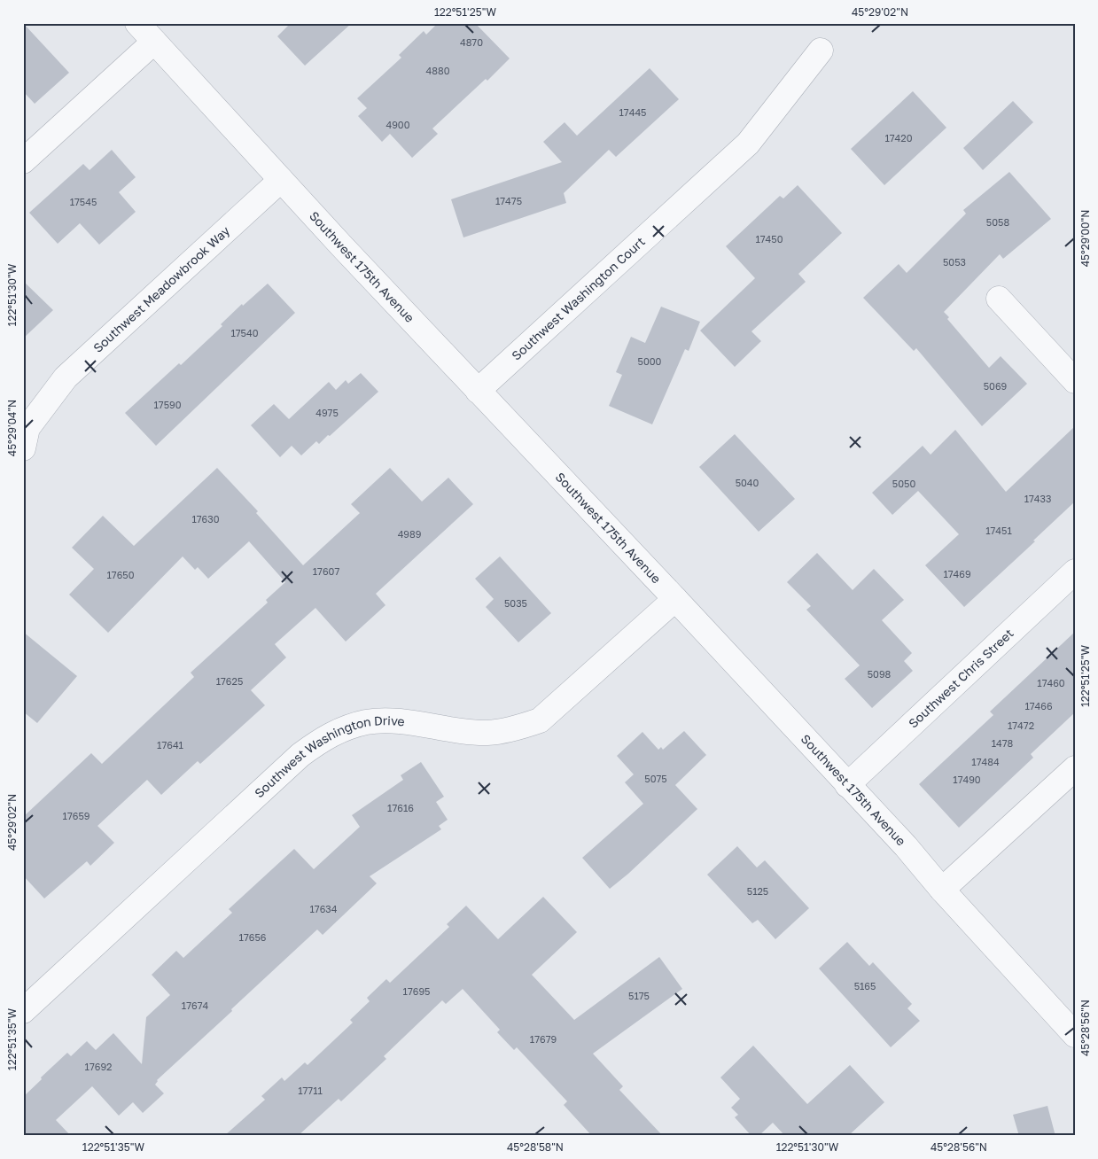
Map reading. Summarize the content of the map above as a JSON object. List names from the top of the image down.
{
  "streets": {
    "street": [
      "Southwest 175th Avenue",
      "Southwest Meadowbrook Way",
      "Southwest Washington Court",
      "Southwest Chris Street",
      "Southwest Washington Drive"
    ]
  },
  "crossings": [
    ["Southwest 175th Avenue", "Southwest Meadowbrook Way"],
    ["Southwest 175th Avenue", "Southwest Washington Court"],
    ["Southwest 175th Avenue", "Southwest Chris Street"],
    ["Southwest 175th Avenue", "Southwest Washington Drive"]
  ],
  "house_numbers": [
    "4870",
    "4880",
    "17445",
    "4900",
    "17420",
    "17475",
    "17545",
    "5058",
    "17450",
    "5053",
    "17540",
    "5000",
    "5069",
    "17590",
    "4975",
    "5040",
    "5050",
    "17433",
    "17630",
    "17451",
    "4989",
    "17607",
    "17469",
    "17650",
    "5035",
    "5098",
    "17625",
    "17460",
    "17466",
    "17472",
    "1478",
    "17641",
    "17484",
    "5075",
    "17490",
    "17616",
    "17659",
    "5125",
    "17634",
    "17656",
    "5165",
    "17695",
    "5175",
    "17674",
    "17679",
    "17692",
    "17711"
  ],
  "coordinates": [
    "122°51'25\"W",
    "45°29'02\"N",
    "45°29'00\"N",
    "122°51'30\"W",
    "45°29'04\"N",
    "45°28'56\"N",
    "122°51'35\"W",
    "45°28'58\"N"
  ]
}
